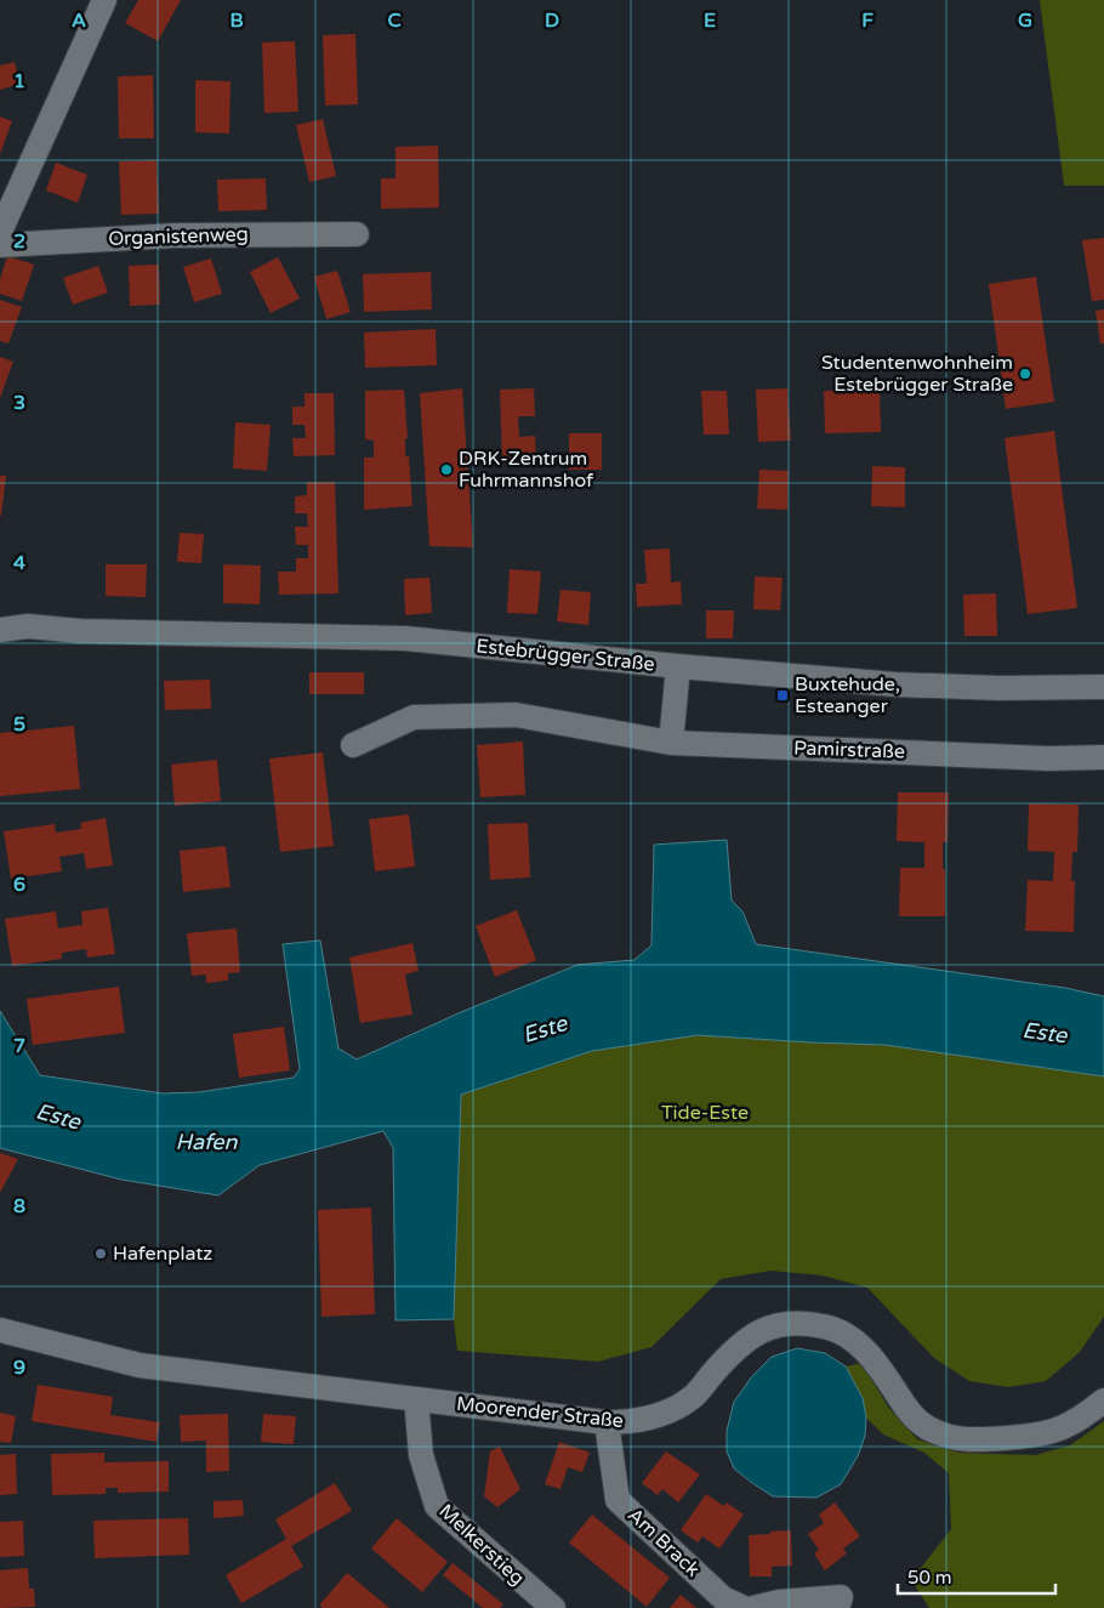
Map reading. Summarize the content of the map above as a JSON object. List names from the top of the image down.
{
  "streets": {
    "street": [
      "Organistenweg",
      "Estebrügger Straße",
      "Pamirstraße",
      "Moorender Straße",
      "Am Brack",
      "Melkerstieg"
    ]
  },
  "crossings": [
    ["Moorender Straße", "Am Brack"],
    ["Moorender Straße", "Melkerstieg"]
  ],
  "water": ["Este", "Hafen"],
  "parks": ["Tide-Este"],
  "places": {
    "other": ["Studentenwohnheim Estebrügger Straße", "DRK-Zentrum Fuhrmannshof", "Hafenplatz"],
    "transit": ["Buxtehude, Esteanger"]
  },
  "scale_bar": "50 m",
  "grid": {
    "columns": [
      "A",
      "B",
      "C",
      "D",
      "E",
      "F",
      "G"
    ],
    "rows": [
      "1",
      "2",
      "3",
      "4",
      "5",
      "6",
      "7",
      "8",
      "9"
    ]
  }
}
